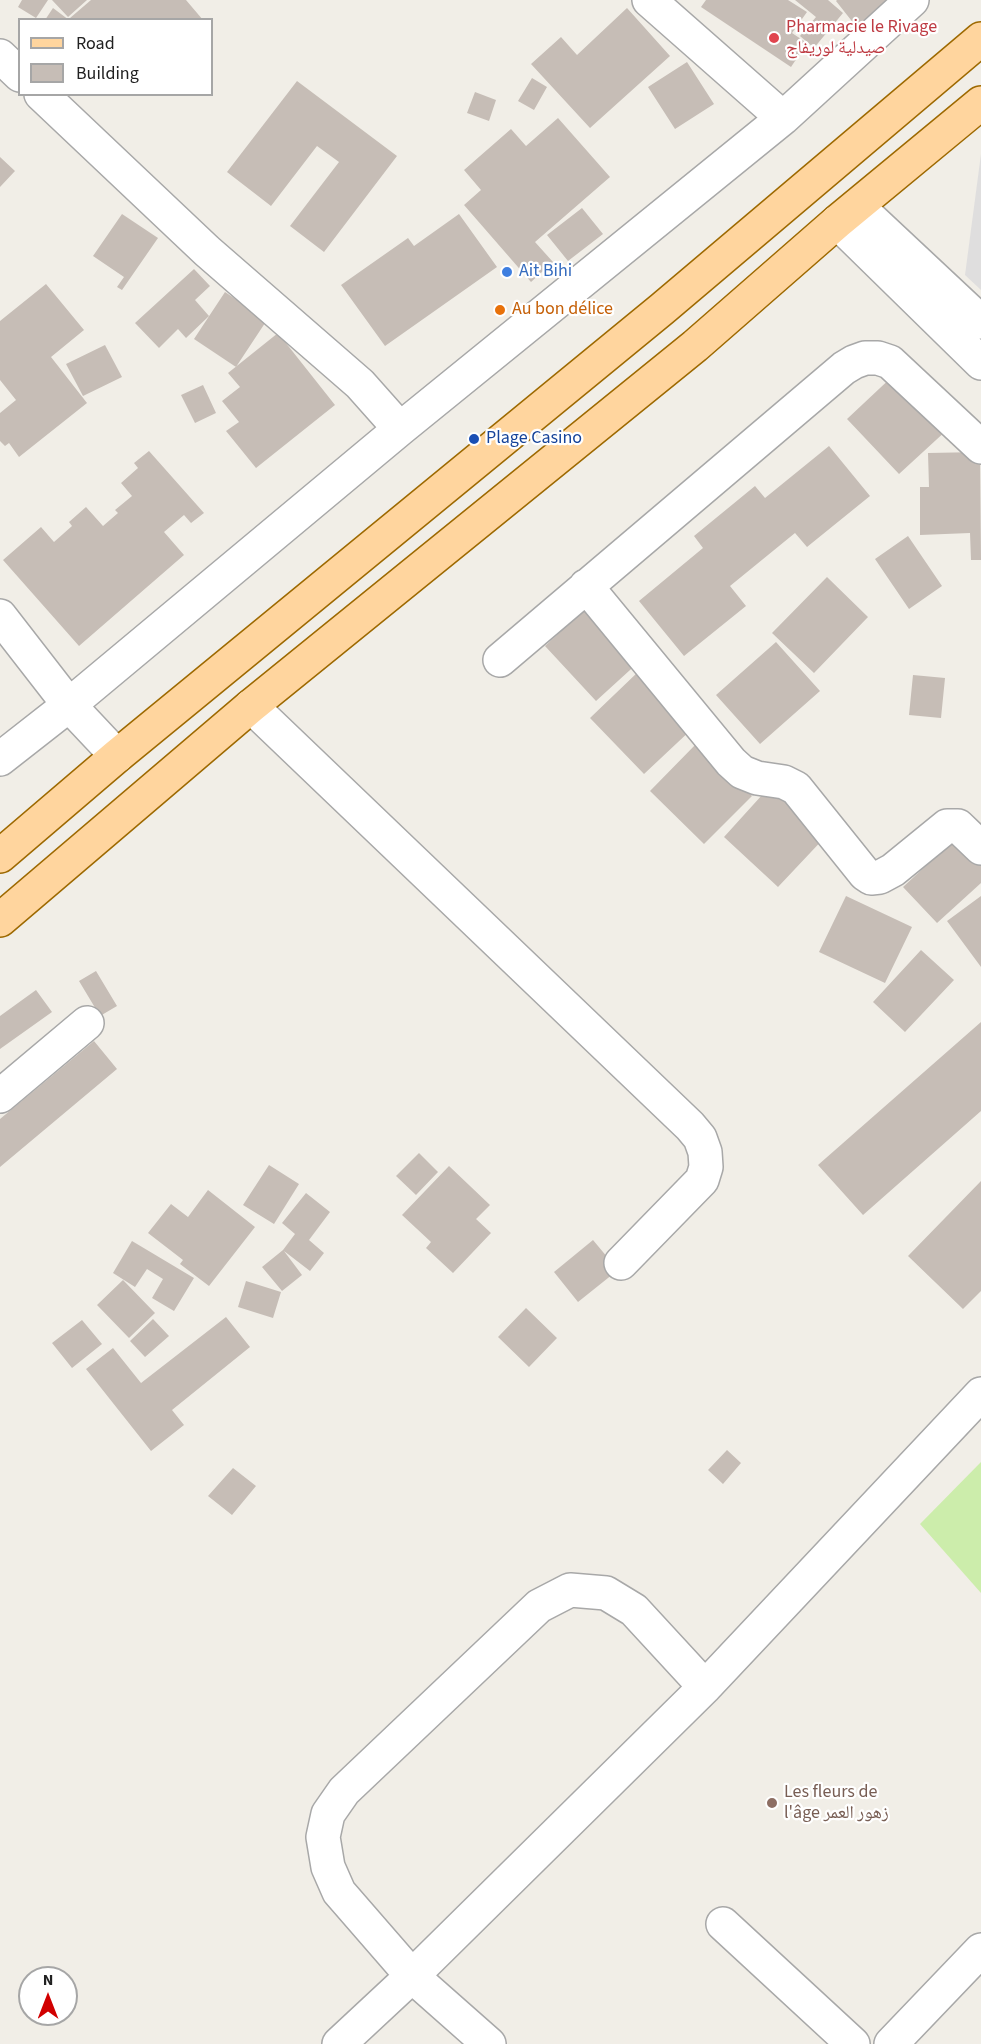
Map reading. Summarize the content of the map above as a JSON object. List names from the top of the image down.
{
  "places": [
    "Pharmacie le Rivage صيدلية لوريفاج",
    "Ait Bihi",
    "Au bon délice",
    "Plage Casino",
    "Les fleurs de l'âge زهور العمر"
  ],
  "legend": ["Road", "Building"],
  "north": "top"
}
